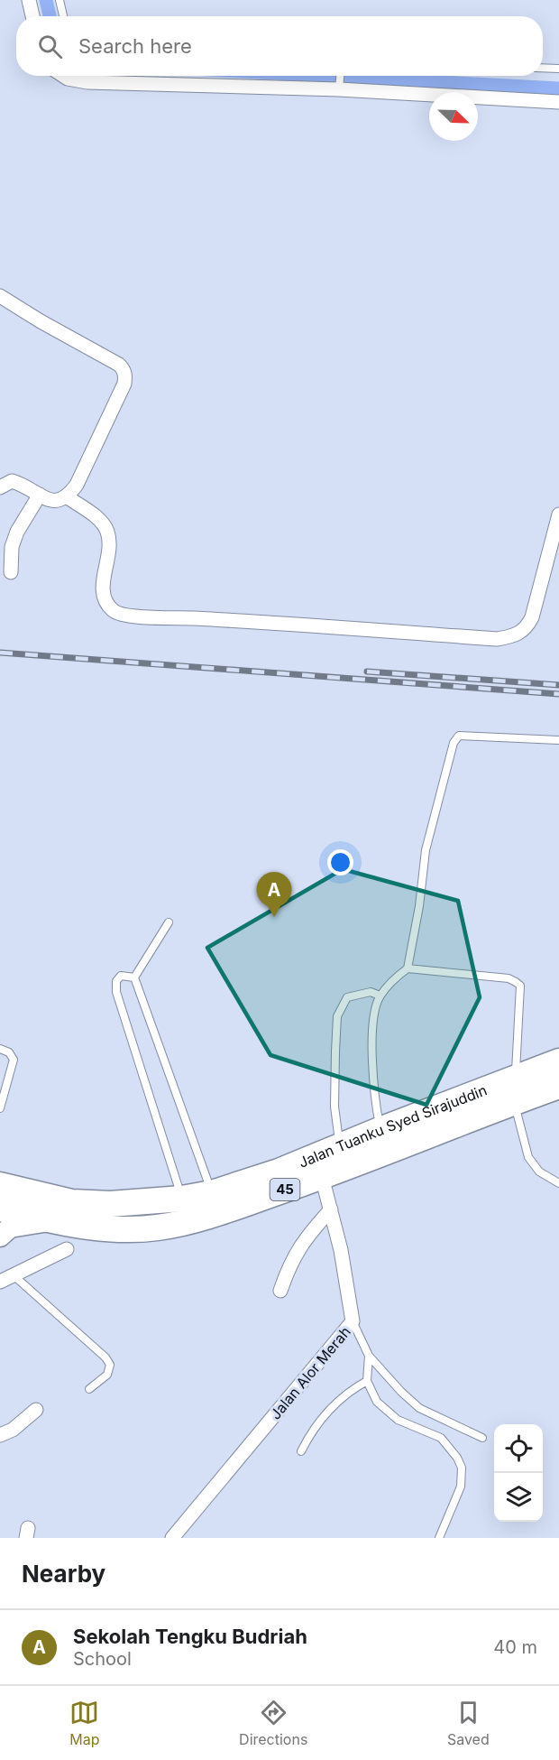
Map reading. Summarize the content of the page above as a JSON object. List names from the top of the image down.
{
  "streets": {
    "highway": ["Jalan Tuanku Syed Sirajuddin", "45"],
    "street": ["Jalan Alor Merah"]
  },
  "crossings": [
    ["Jalan Tuanku Syed Sirajuddin", "Jalan Alor Merah"]
  ],
  "north": "bottom right",
  "page": {
    "search": "Search here",
    "pins": "A",
    "heading": "Nearby",
    "list": [
      {
        "mark": "A",
        "name": "Sekolah Tengku Budriah",
        "note": "School",
        "value": "40 m"
      }
    ],
    "nav": ["Map", "Directions", "Saved"]
  }
}
